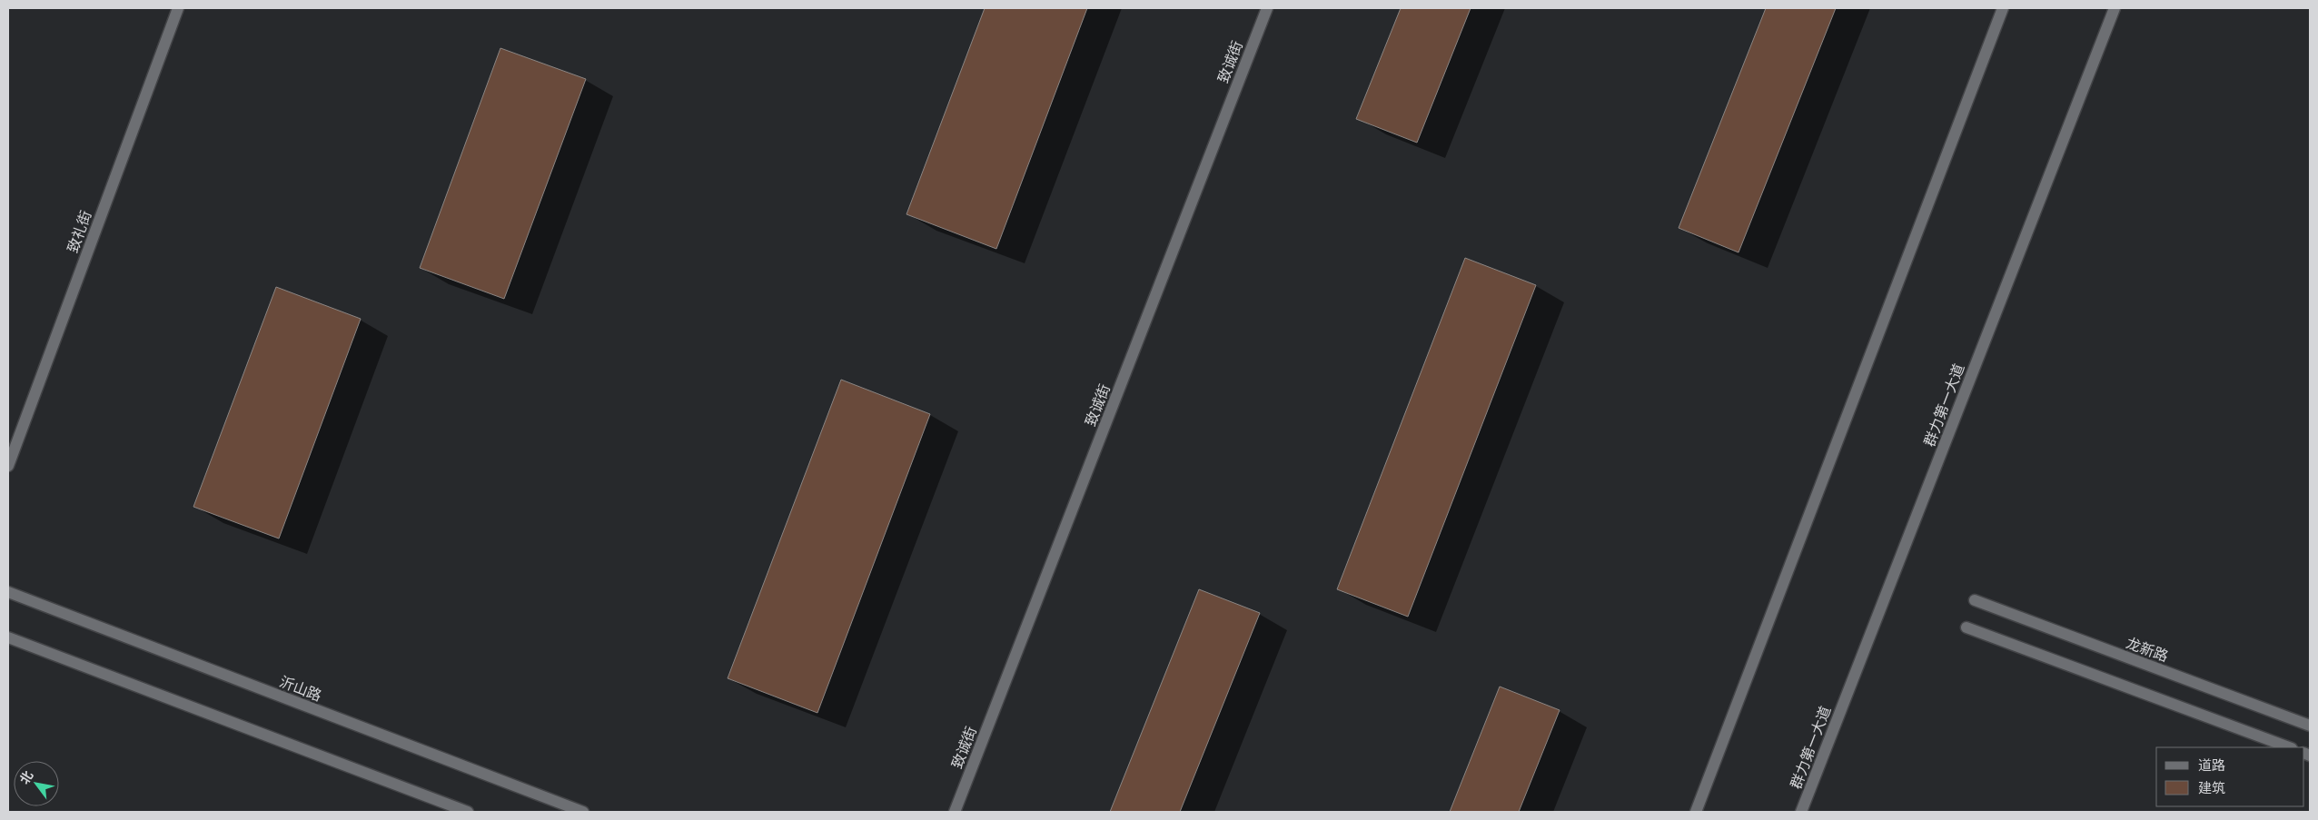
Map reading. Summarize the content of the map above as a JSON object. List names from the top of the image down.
{
  "streets": {
    "main road": [
      "致诚街",
      "致礼街",
      "群力第一大道",
      "龙新路",
      "沂山路"
    ]
  },
  "legend": ["道路", "建筑"],
  "north": "top left"
}
